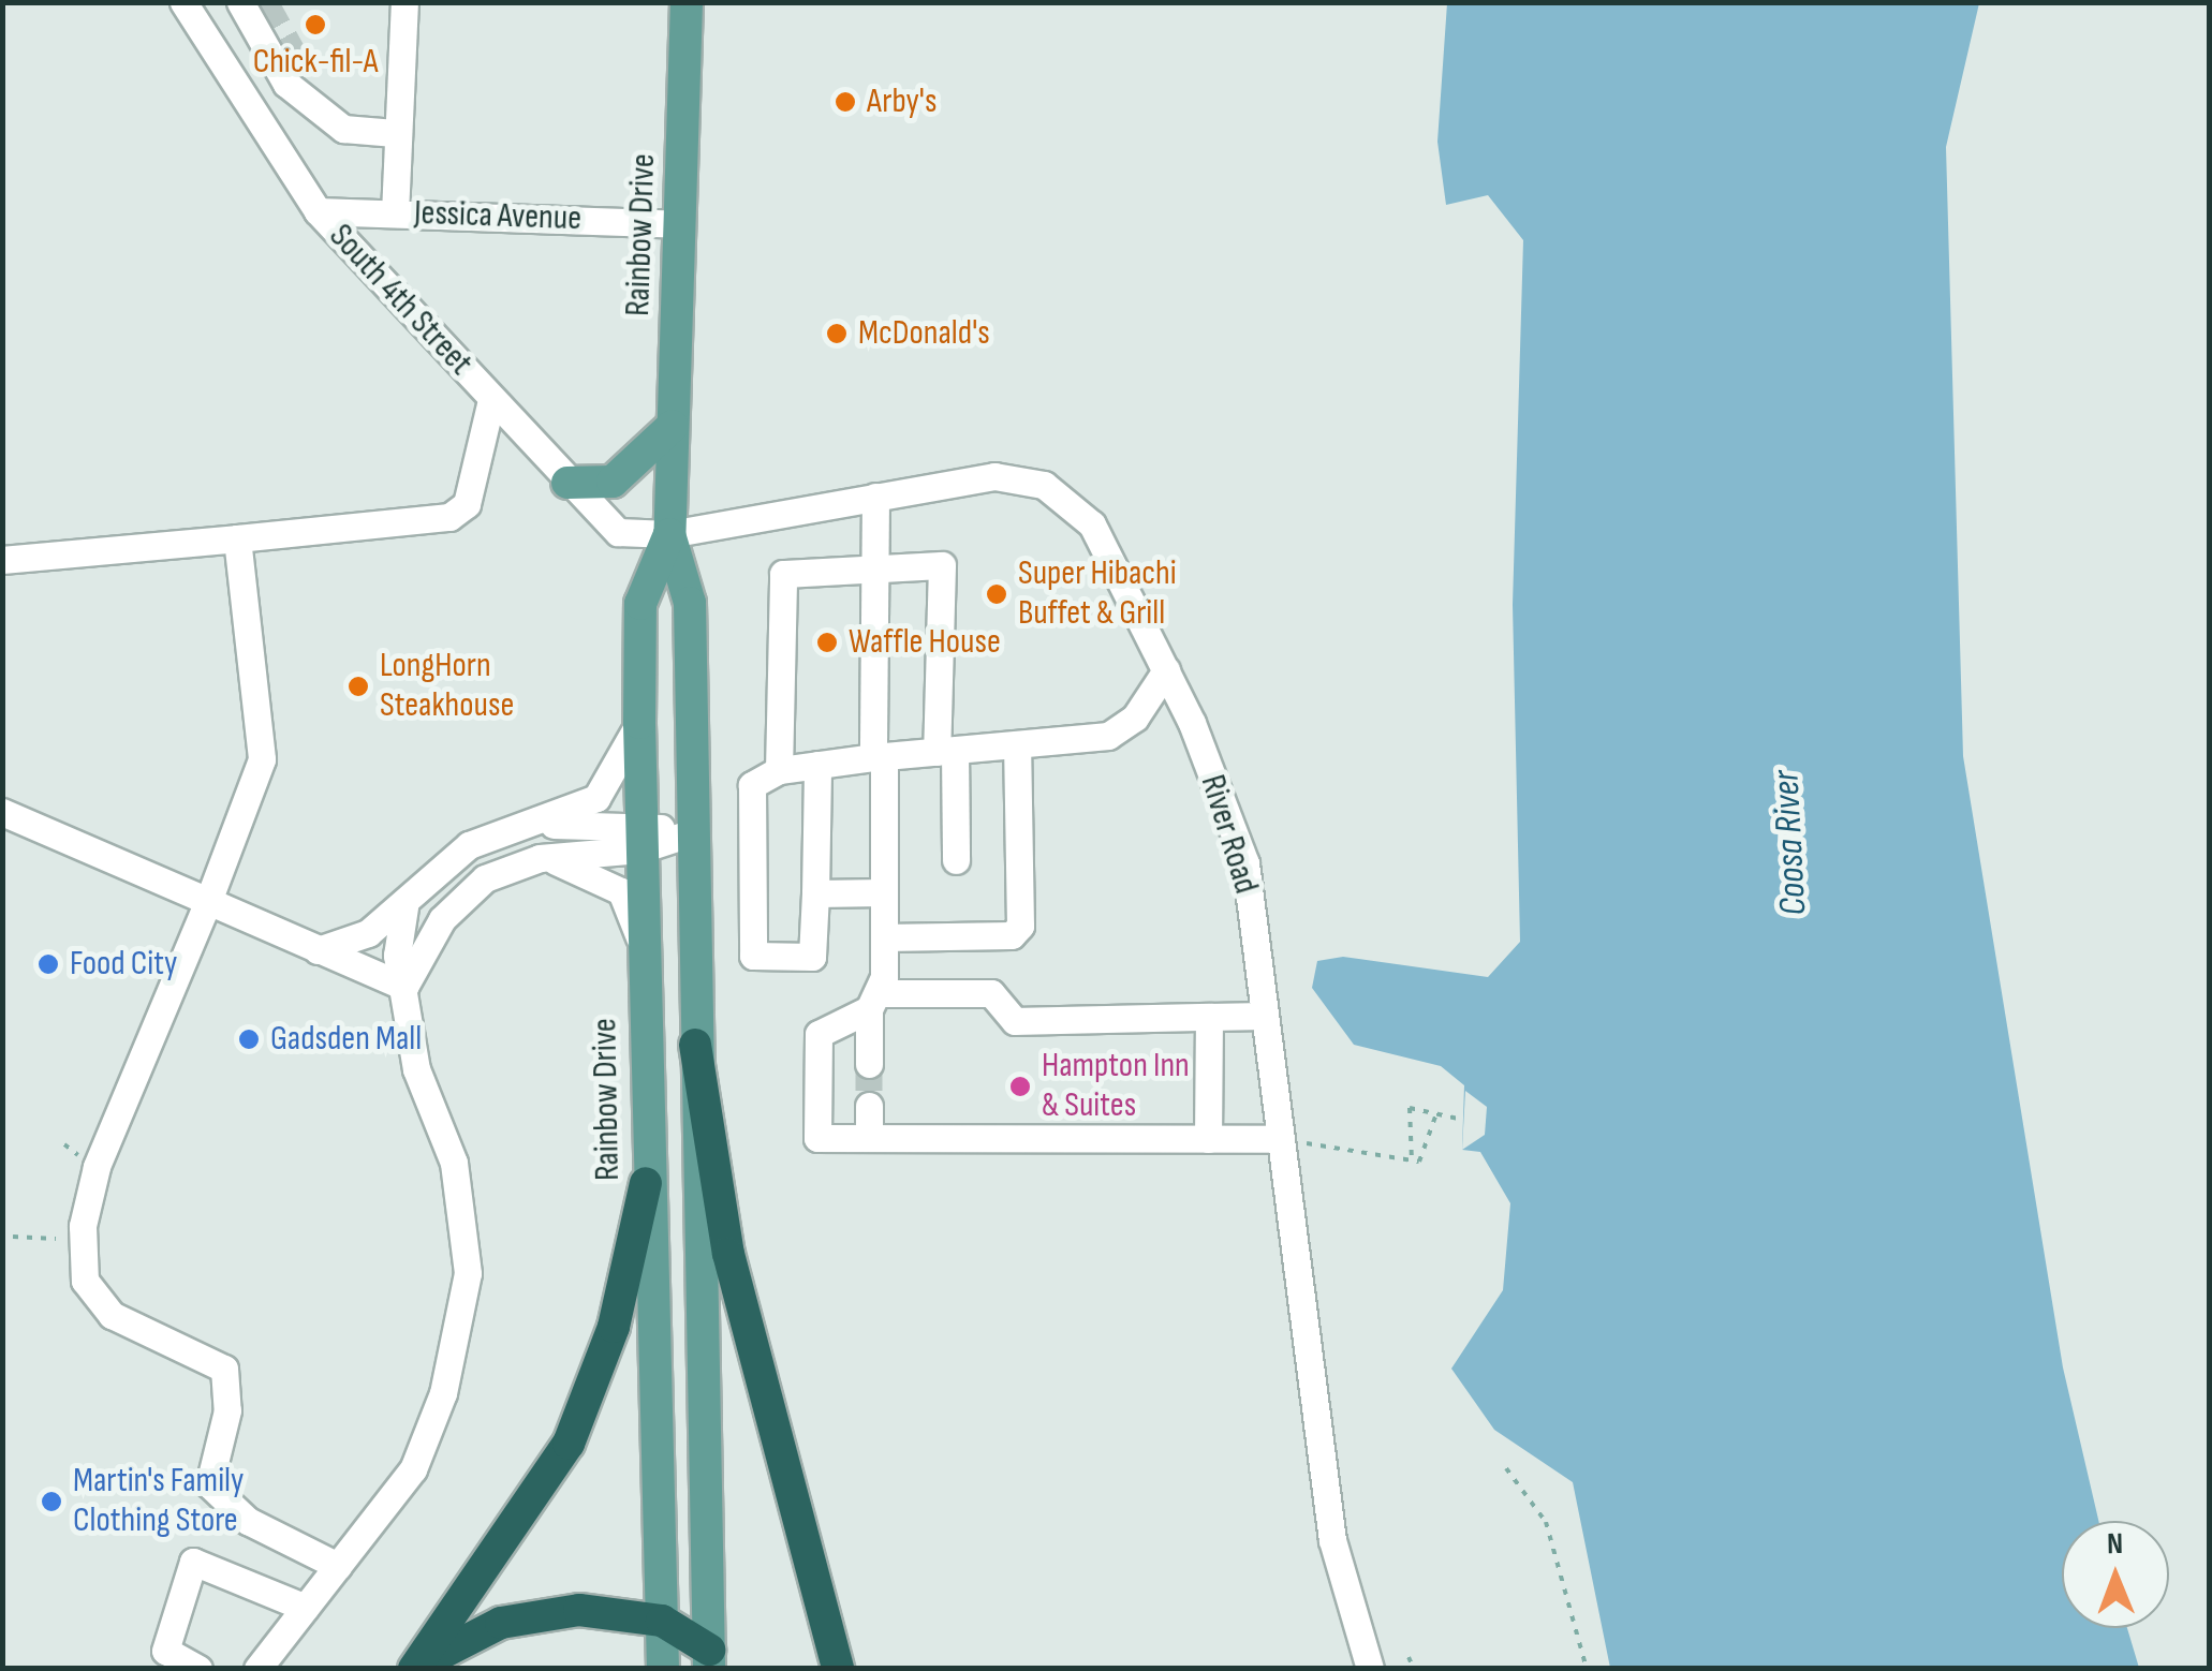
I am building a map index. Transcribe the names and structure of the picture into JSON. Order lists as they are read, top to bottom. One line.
{"streets":{"main road":["Rainbow Drive"],"street":["Jessica Avenue","South 4th Street","River Road"]},"crossings":[["Jessica Avenue","Rainbow Drive"],["Jessica Avenue","South 4th Street"],["Rainbow Drive","South 4th Street"],["Rainbow Drive","River Road"],["South 4th Street","River Road"]],"water":["Coosa River"],"places":["Chick-fil-A","Arby's","McDonald's","Super Hibachi Buffet & Grill","Waffle House","LongHorn Steakhouse","Food City","Gadsden Mall","Hampton Inn & Suites","Martin's Family Clothing Store"],"north":"top"}
